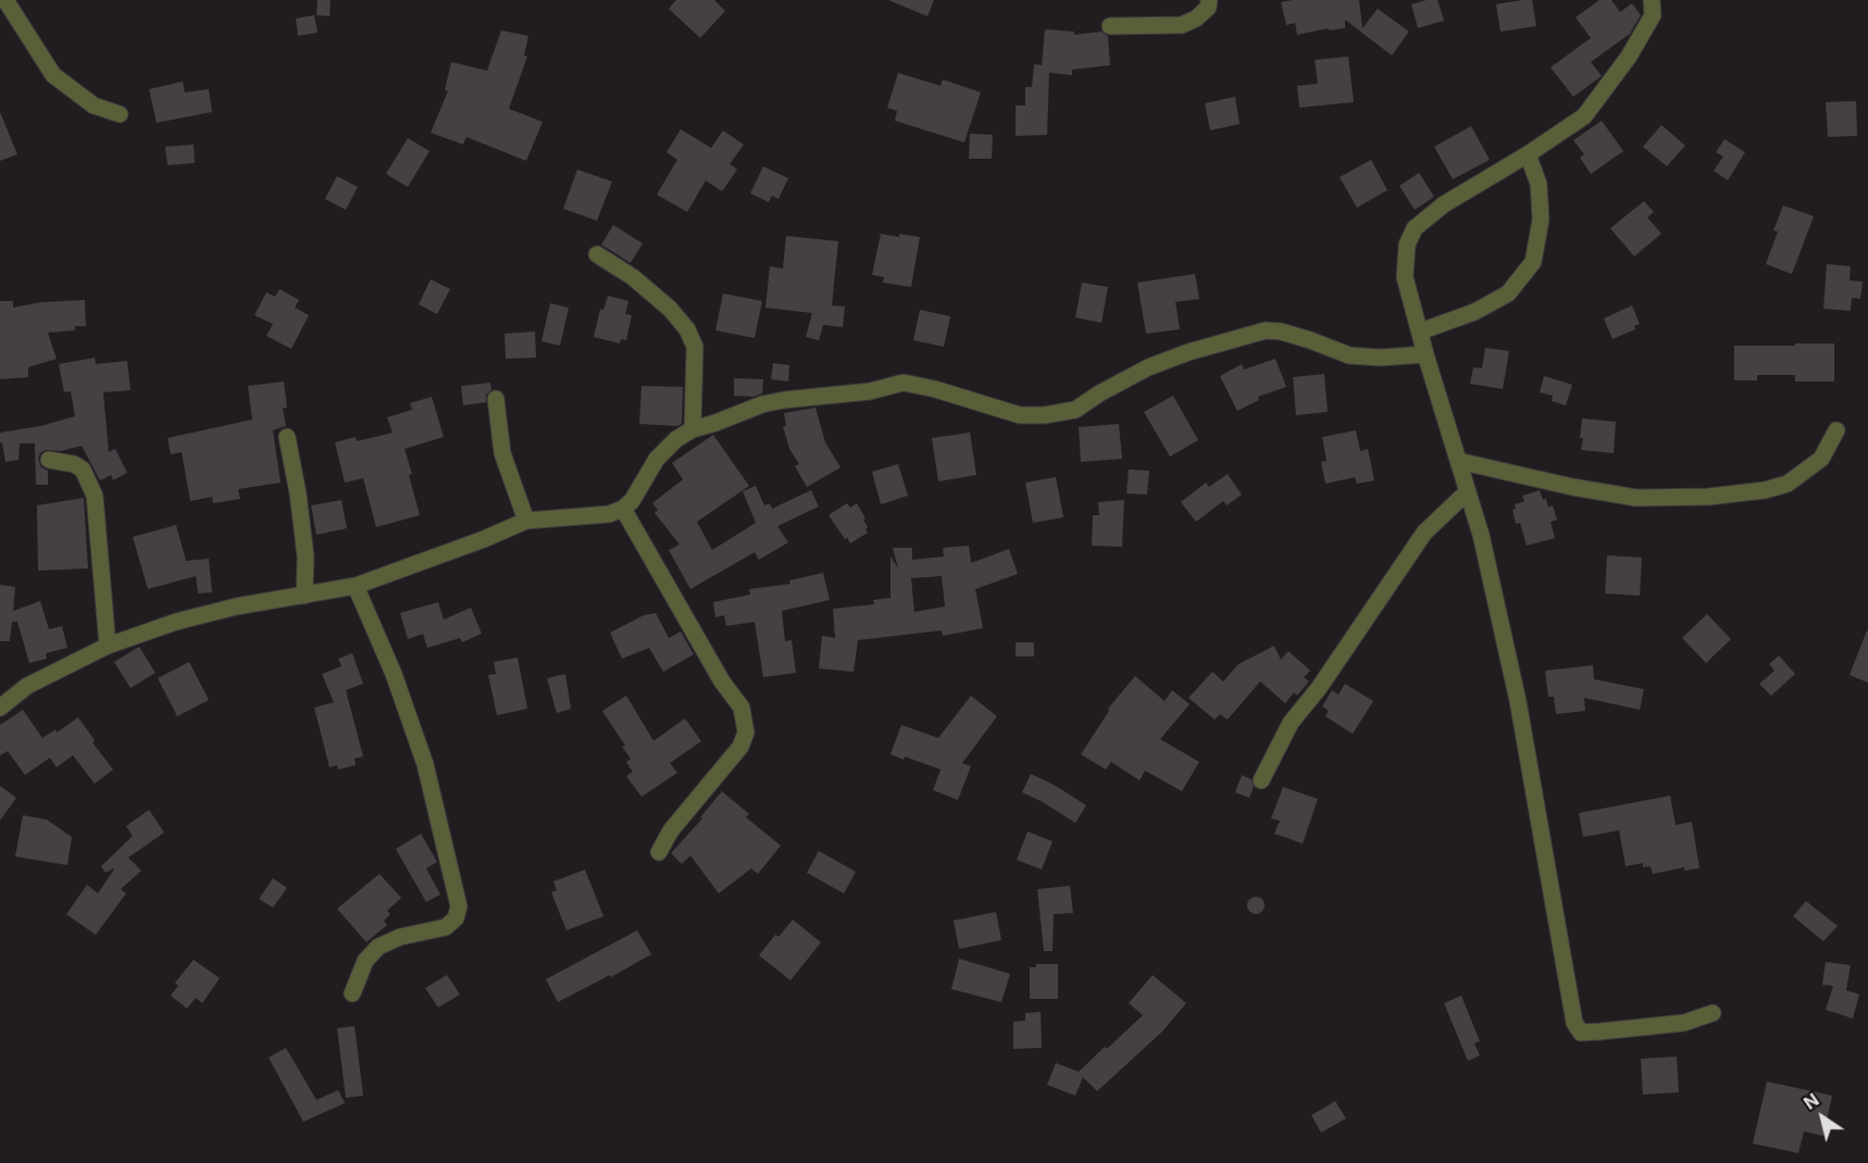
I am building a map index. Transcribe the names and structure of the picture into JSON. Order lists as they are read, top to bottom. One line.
{"north":"top left"}
